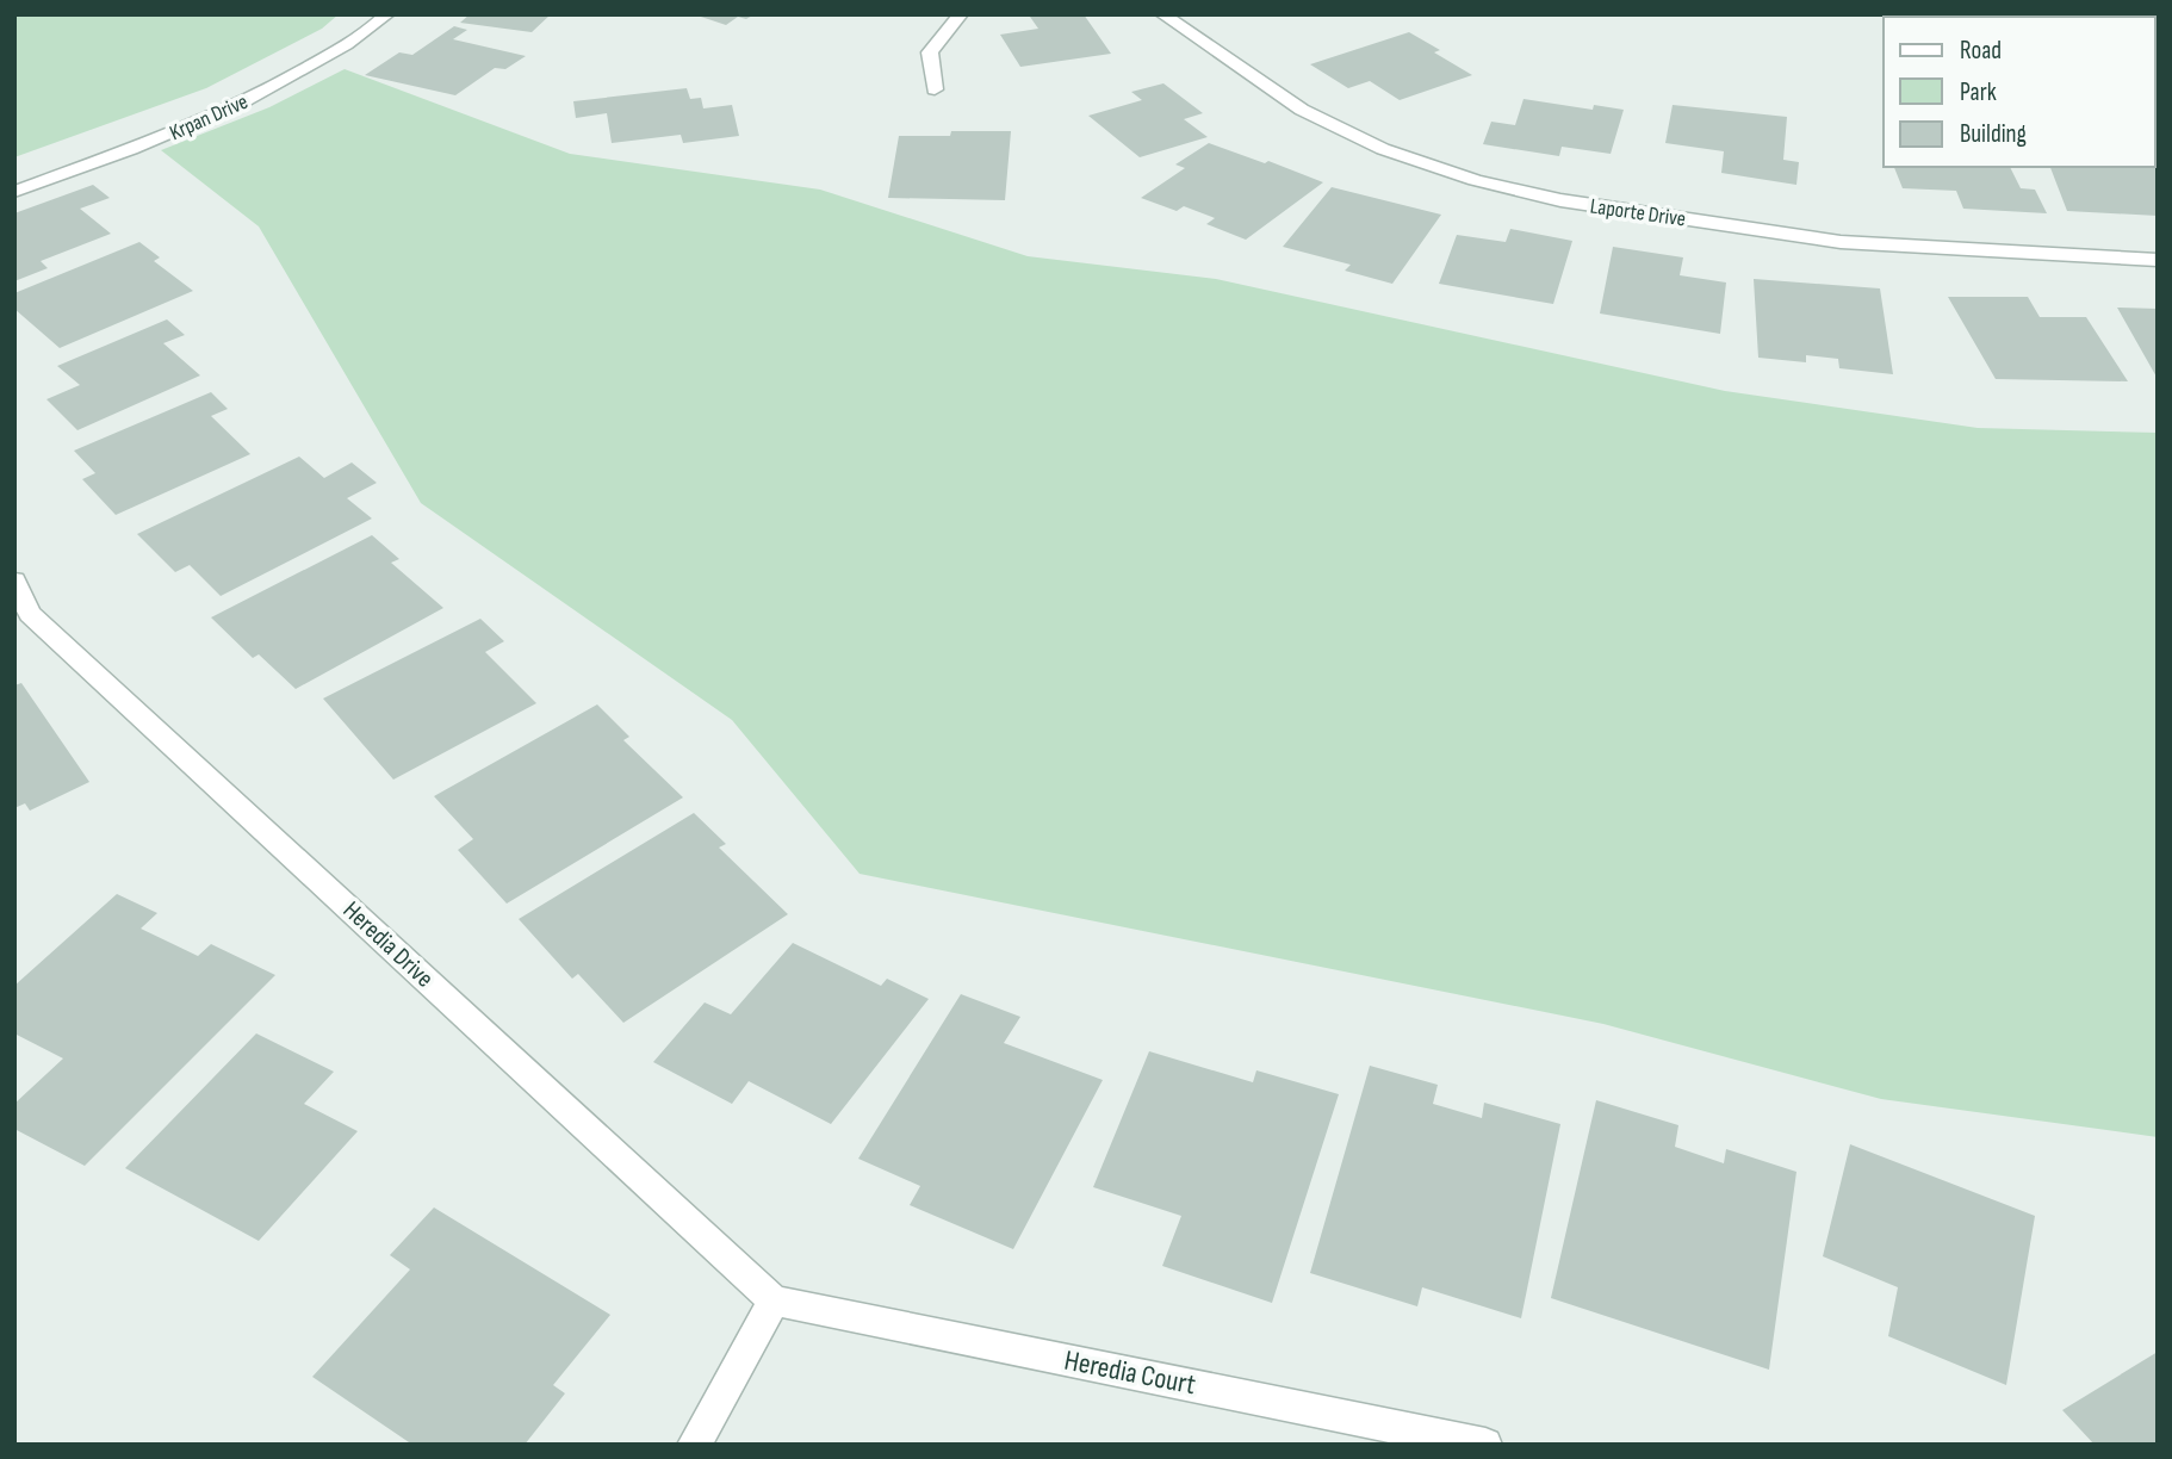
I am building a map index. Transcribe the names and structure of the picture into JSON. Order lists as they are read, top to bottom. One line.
{"streets":{"street":["Krpan Drive","Laporte Drive","Heredia Drive","Heredia Court"]},"crossings":[["Heredia Drive","Heredia Court"]],"legend":["Road","Park","Building"]}
